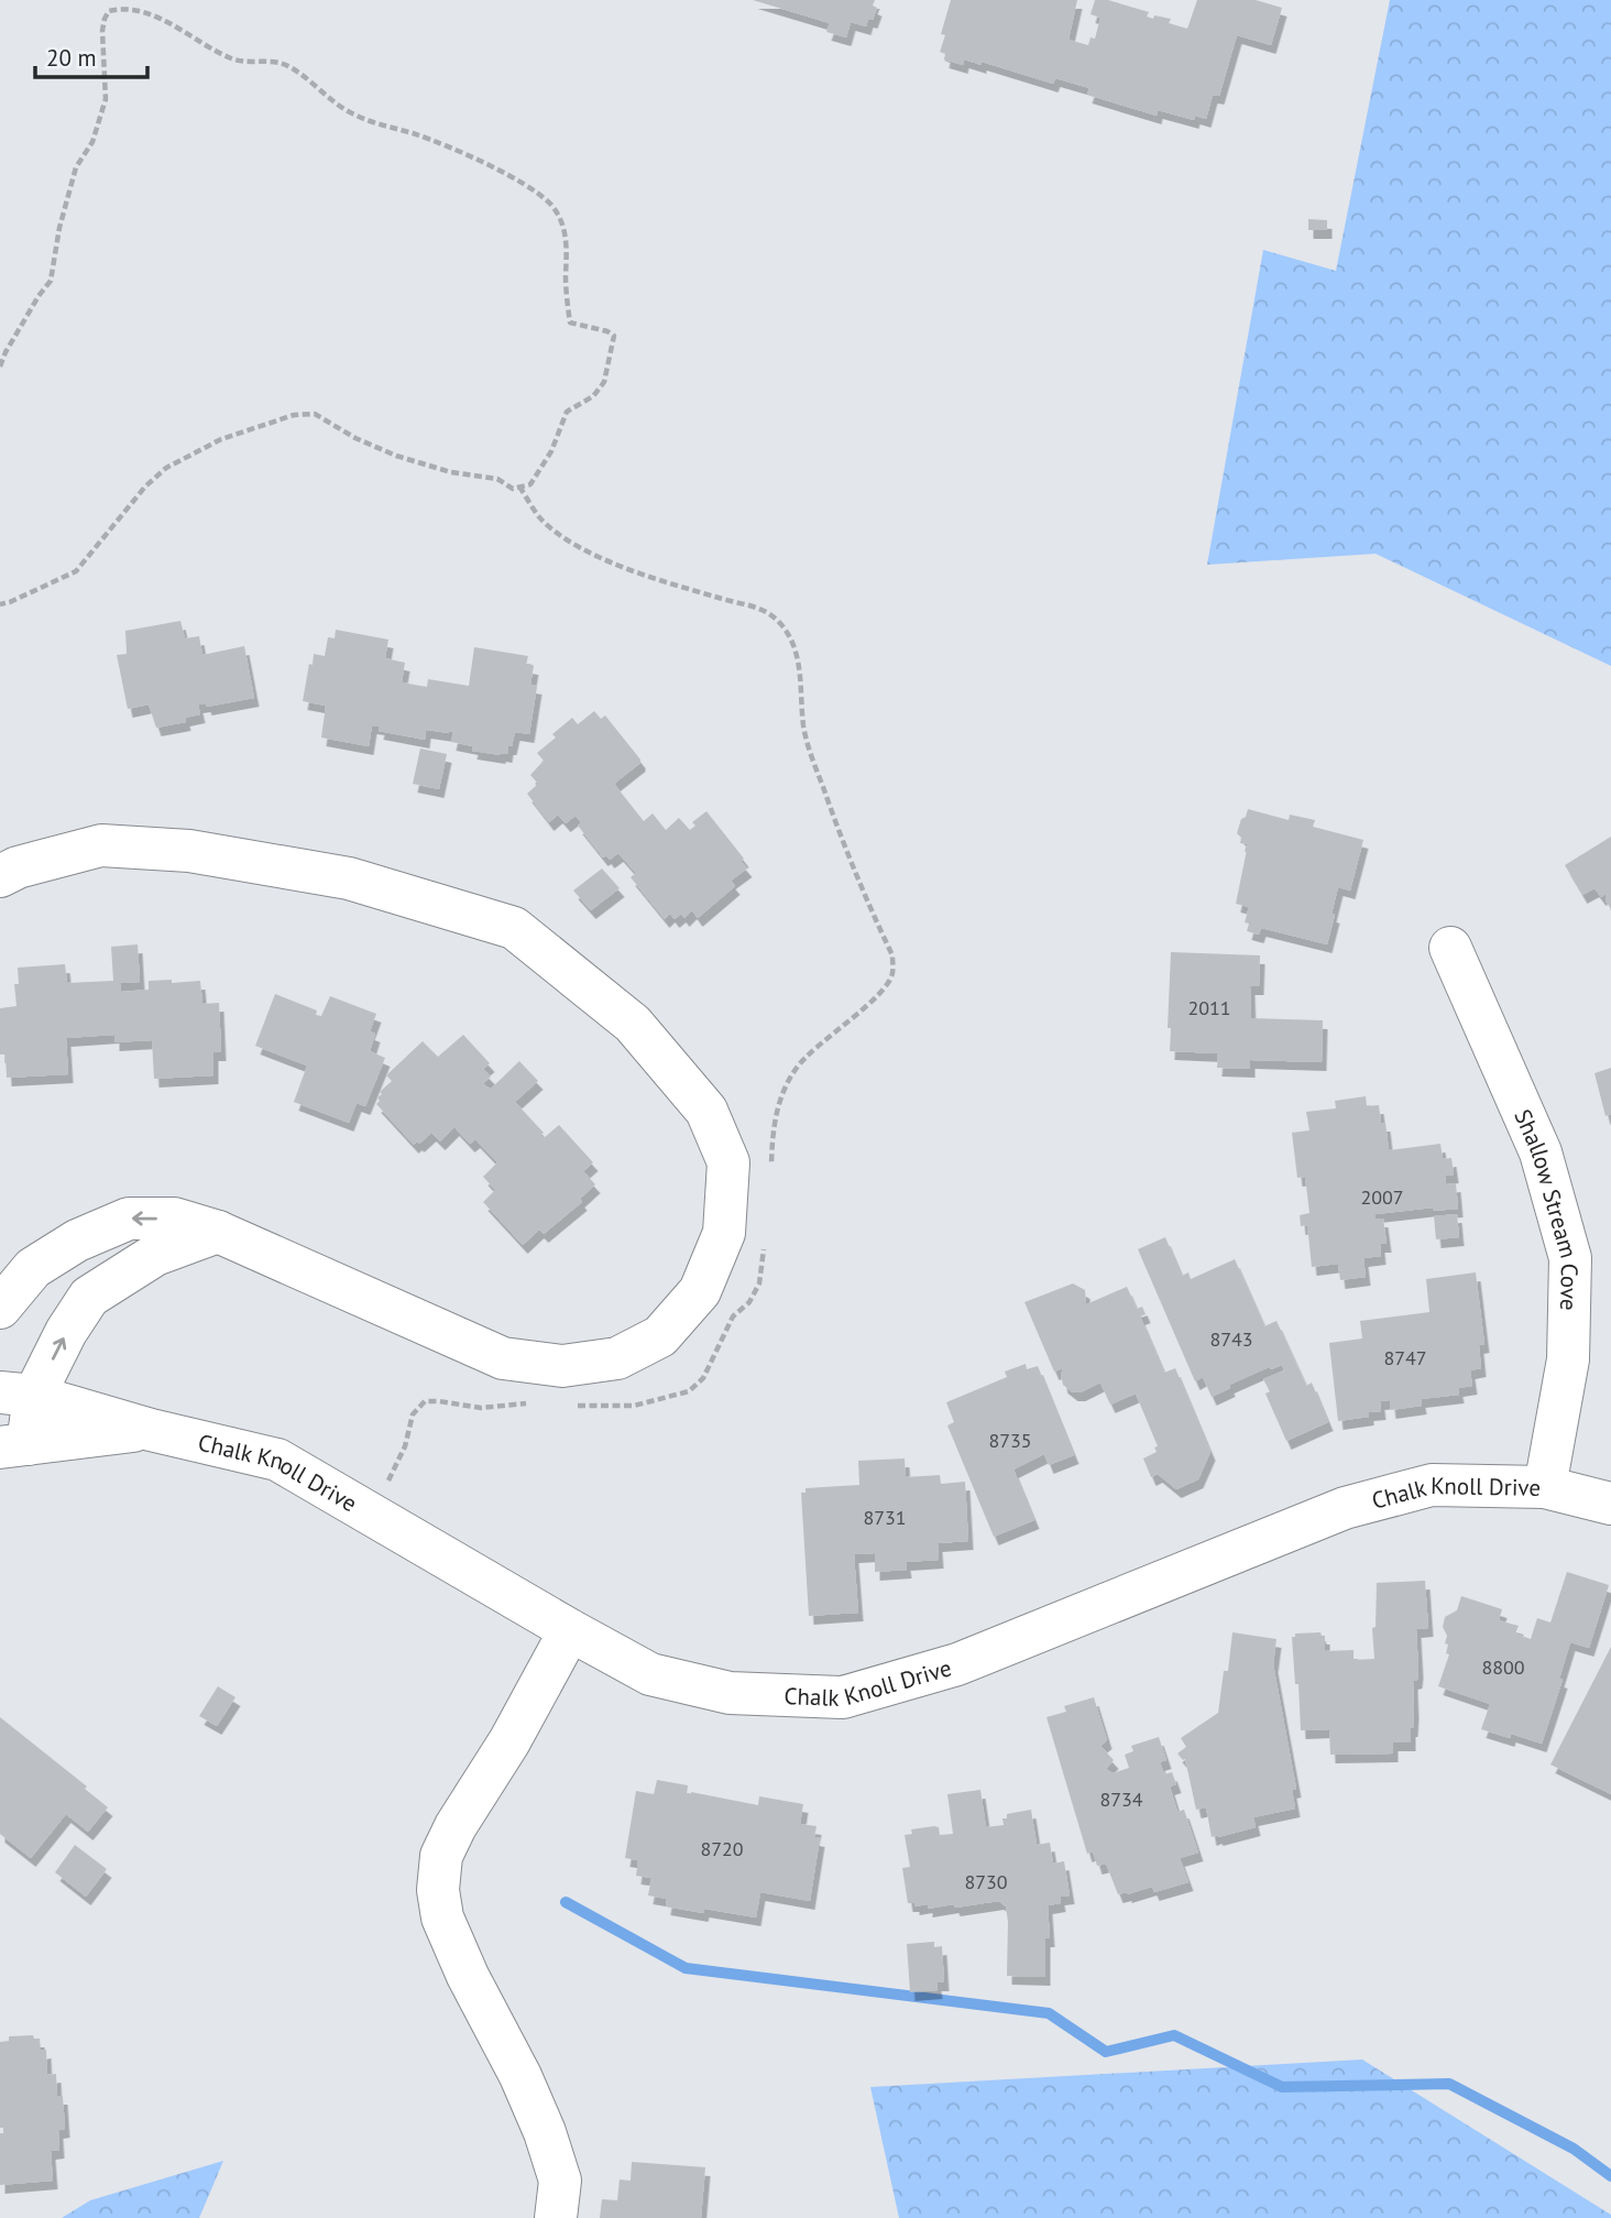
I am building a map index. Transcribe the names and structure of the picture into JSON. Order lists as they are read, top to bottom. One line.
{"streets":{"street":["Shallow Stream Cove","Chalk Knoll Drive"]},"crossings":[["Shallow Stream Cove","Chalk Knoll Drive"]],"house_numbers":["2011","2007","8743","8747","8735","8731","8800","8734","8720","8730"],"scale_bar":"20 m"}
